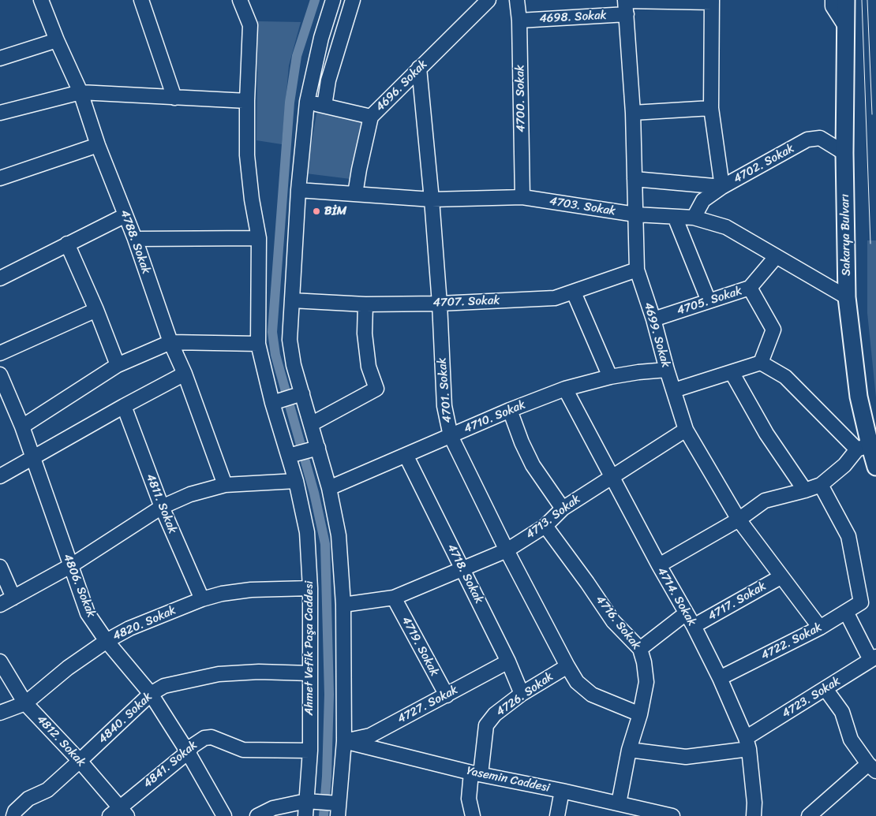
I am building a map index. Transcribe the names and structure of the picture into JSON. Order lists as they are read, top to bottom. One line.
{"streets":{"main road":["Sakarya Bulvarı"],"street":["4698. Sokak","4696. Sokak","4700. Sokak","4702. Sokak","4703. Sokak","4788. Sokak","4705. Sokak","4707. Sokak","4699. Sokak","4701. Sokak","4710. Sokak","4811. Sokak","4713. Sokak","4718. Sokak","4806. Sokak","4714. Sokak","4717. Sokak","4716. Sokak","4820. Sokak","4722. Sokak","4719. Sokak","Ahmet Vefik Paşa Caddesi","4726. Sokak","4723. Sokak","4727. Sokak","4840. Sokak","4812. Sokak","4841. Sokak","Yasemin Caddesi"]},"crossings":[["4698. Sokak","4700. Sokak"],["4698. Sokak","4699. Sokak"],["4696. Sokak","4703. Sokak"],["4696. Sokak","4701. Sokak"],["4700. Sokak","4703. Sokak"],["4702. Sokak","4703. Sokak"],["4702. Sokak","Sakarya Bulvarı"],["4703. Sokak","Sakarya Bulvarı"],["4703. Sokak","4705. Sokak"],["4703. Sokak","4699. Sokak"],["4703. Sokak","4701. Sokak"],["4705. Sokak","4699. Sokak"],["4707. Sokak","4699. Sokak"],["4707. Sokak","4701. Sokak"],["4699. Sokak","4710. Sokak"],["4699. Sokak","4713. Sokak"],["4699. Sokak","4717. Sokak"],["4699. Sokak","4722. Sokak"],["4701. Sokak","4710. Sokak"],["4701. Sokak","4713. Sokak"],["4701. Sokak","4716. Sokak"],["4701. Sokak","4726. Sokak"],["4710. Sokak","4718. Sokak"],["4710. Sokak","4714. Sokak"],["4811. Sokak","4820. Sokak"],["4713. Sokak","4718. Sokak"],["4713. Sokak","4714. Sokak"],["4713. Sokak","4716. Sokak"],["4713. Sokak","4719. Sokak"],["4718. Sokak","4726. Sokak"],["4718. Sokak","4727. Sokak"],["4806. Sokak","4820. Sokak"],["4806. Sokak","4840. Sokak"],["4806. Sokak","4841. Sokak"],["4714. Sokak","4717. Sokak"],["4714. Sokak","4722. Sokak"],["4714. Sokak","4723. Sokak"],["4716. Sokak","4723. Sokak"],["4716. Sokak","Yasemin Caddesi"],["4820. Sokak","Ahmet Vefik Paşa Caddesi"],["4820. Sokak","4812. Sokak"],["4719. Sokak","4727. Sokak"],["Ahmet Vefik Paşa Caddesi","4840. Sokak"],["Ahmet Vefik Paşa Caddesi","4841. Sokak"],["4726. Sokak","Yasemin Caddesi"],["4727. Sokak","Yasemin Caddesi"],["4840. Sokak","4812. Sokak"],["4812. Sokak","4841. Sokak"]],"places":["BİM"]}
